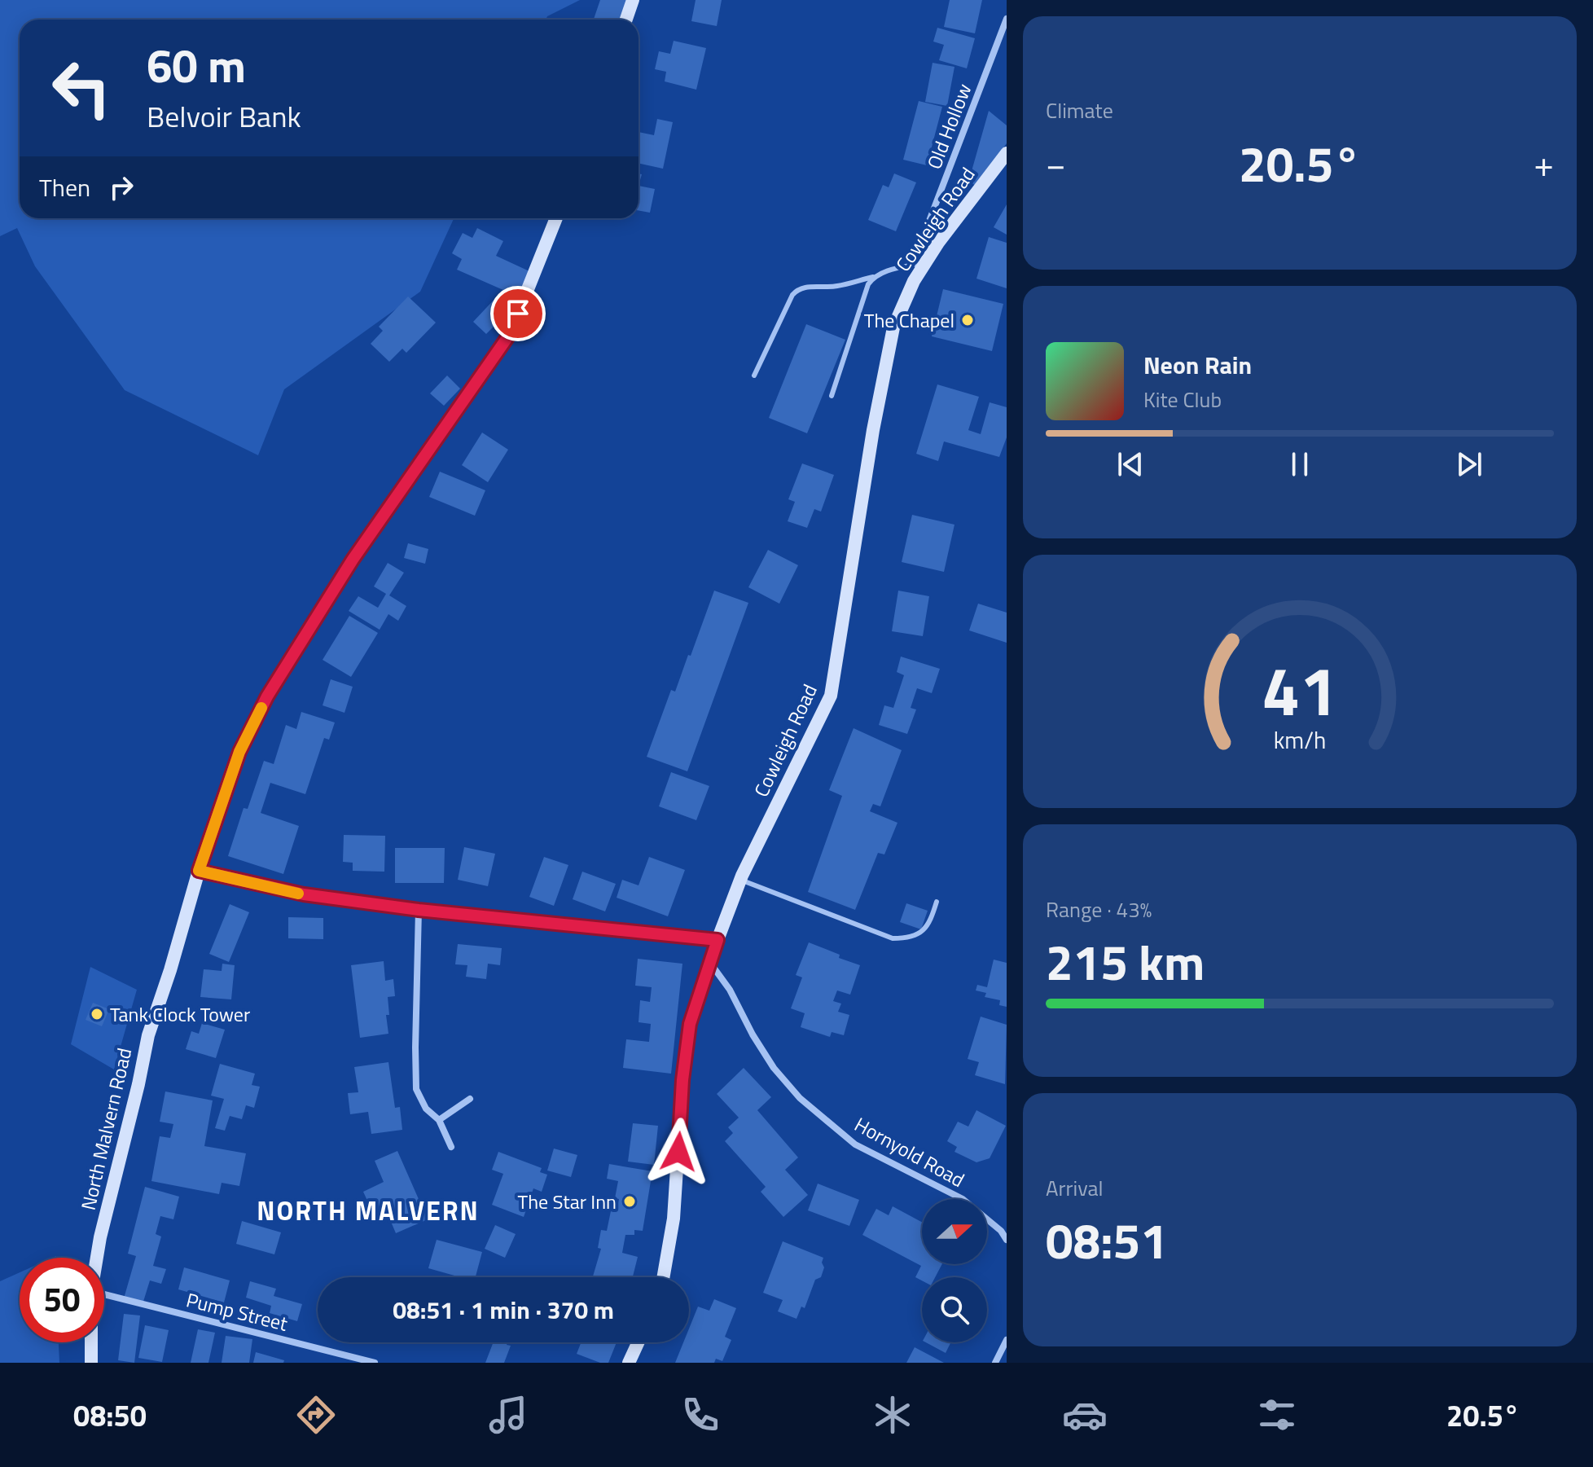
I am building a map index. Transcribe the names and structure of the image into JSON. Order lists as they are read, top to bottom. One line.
{"streets":{"main road":["Cowleigh Road","North Malvern Road"],"street":["Old Hollow","Hornyold Road","Pump Street"]},"crossings":[["Old Hollow","Cowleigh Road"],["Cowleigh Road","Hornyold Road"]],"districts":["NORTH MALVERN"],"places":["The Chapel","Tank Clock Tower","The Star Inn"],"north":"right","page":{"tile":["Climate",["Range · 43%","215 km"],["Arrival","08:51"]],"turn":["60 m","Belvoir Bank"],"heat":["−","20.5°","+"],"then":"Then","song":["Neon Rain","Kite Club"],"limit":"50","trip":"08:51 · 1 min · 370 m","tabs":["08:50","20.5°"],"gauge":["41","km/h"]}}
